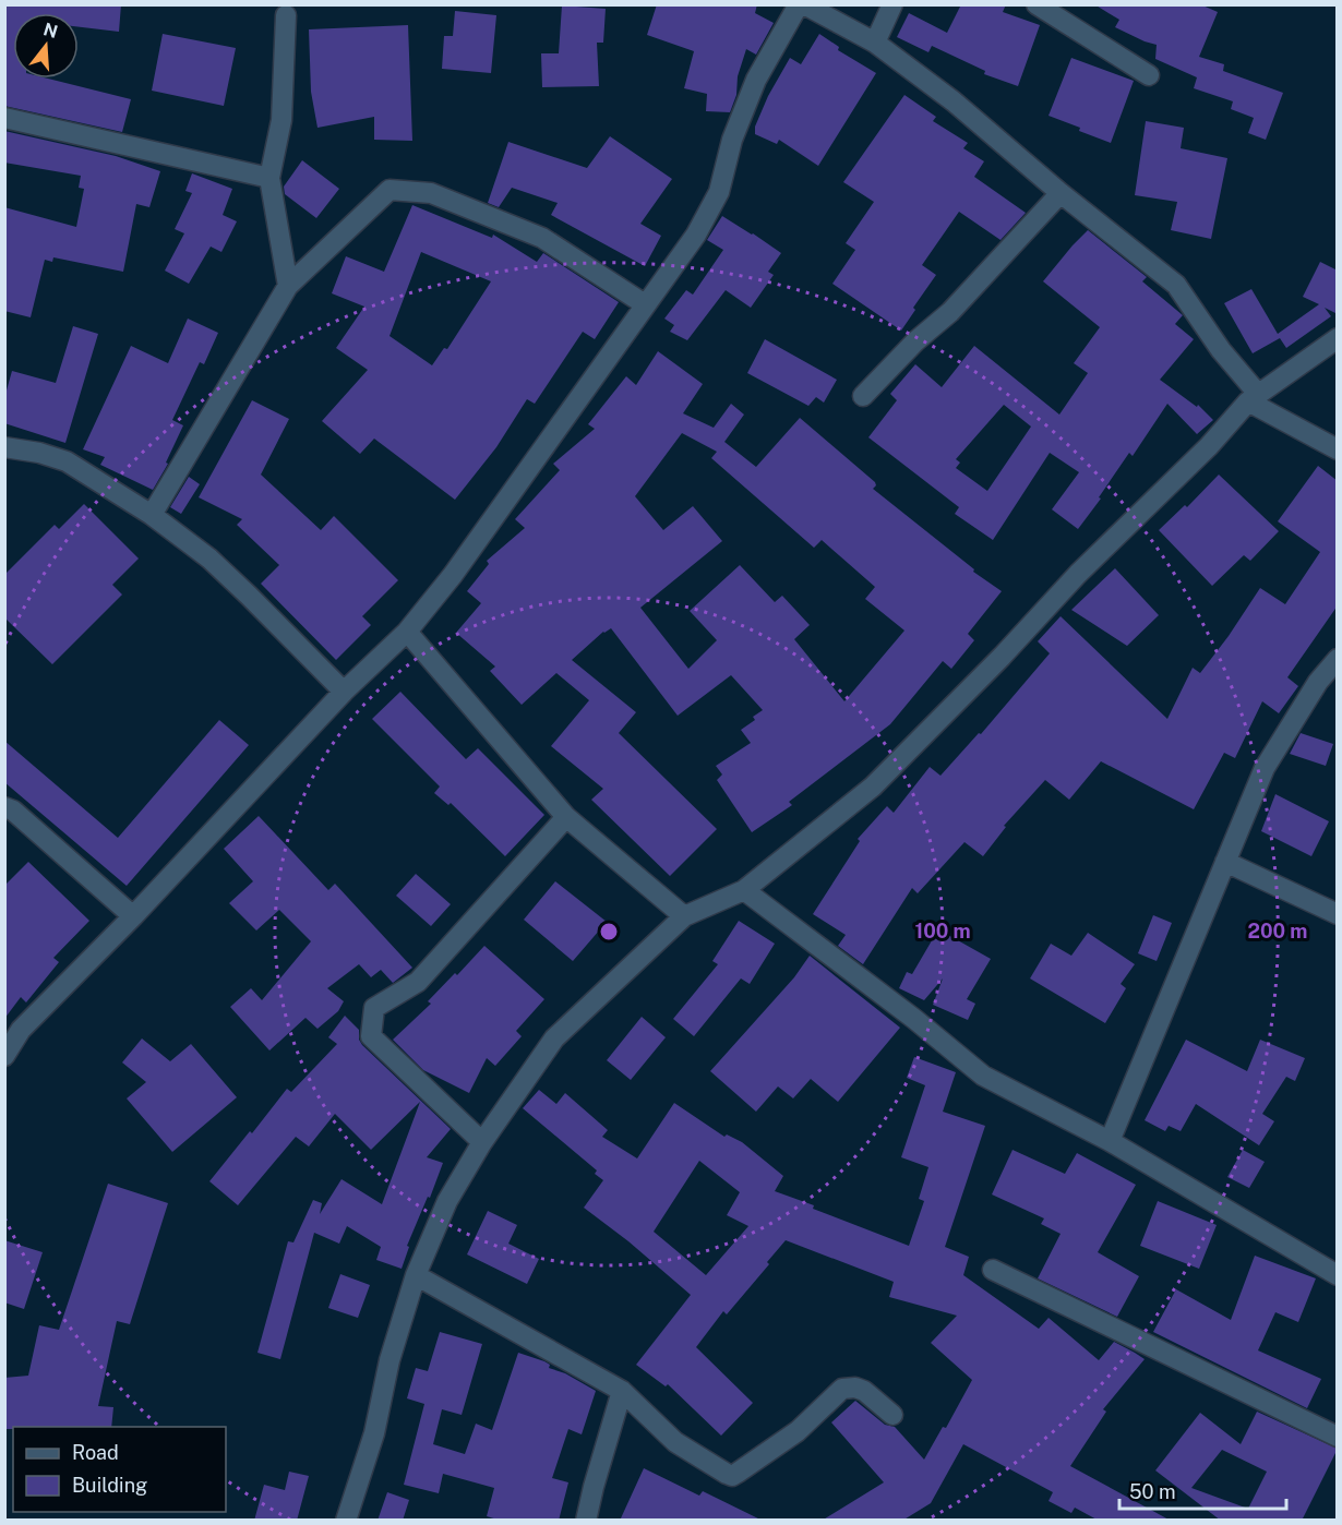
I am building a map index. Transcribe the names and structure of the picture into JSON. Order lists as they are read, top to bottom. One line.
{"legend":["Road","Building"],"scale_bar":"50 m","north":"top","rings":["100 m","200 m"]}
